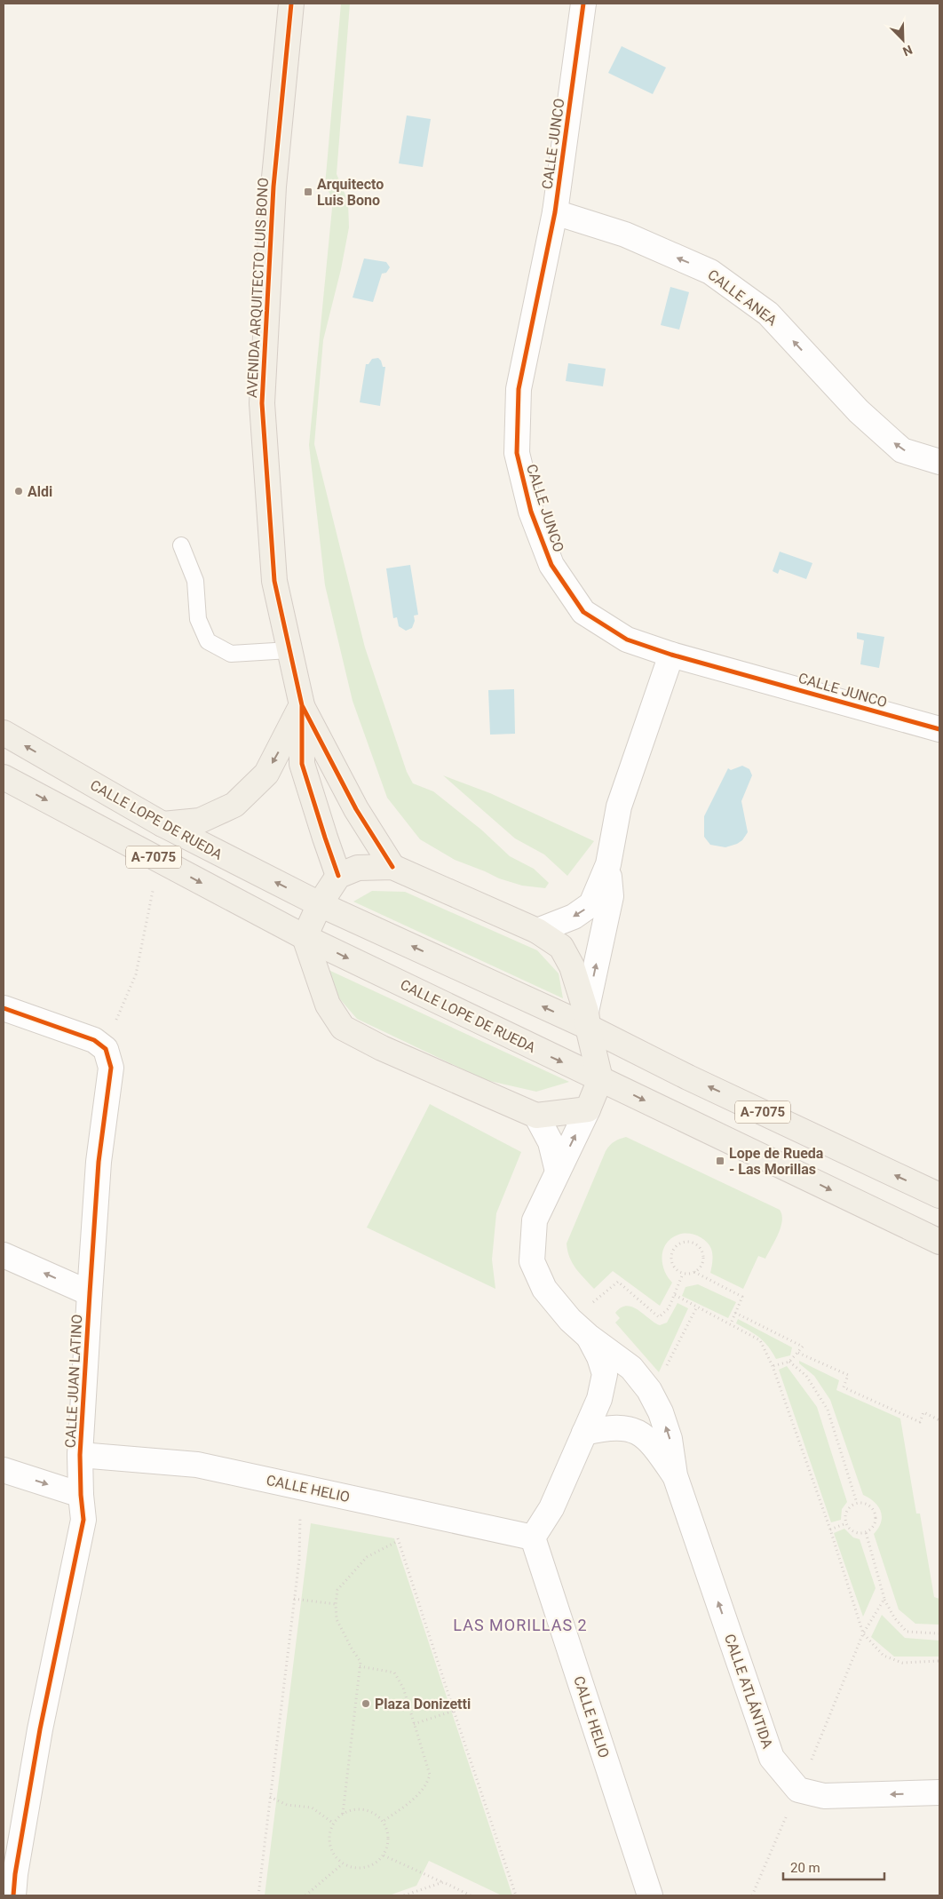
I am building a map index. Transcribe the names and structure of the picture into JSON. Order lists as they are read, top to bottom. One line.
{"streets":{"main road":["AVENIDA ARQUITECTO LUIS BONO","CALLE LOPE DE RUEDA","A-7075"],"street":["CALLE JUNCO","CALLE ANEA","CALLE JUAN LATINO","CALLE HELIO","CALLE ATLÁNTIDA"]},"crossings":[["CALLE JUNCO","CALLE ANEA"],["CALLE JUAN LATINO","CALLE HELIO"]],"one_way":["CALLE ANEA","CALLE ATLÁNTIDA"],"districts":["LAS MORILLAS 2"],"places":{"transit":["Arquitecto Luis Bono","Lope de Rueda - Las Morillas"],"other":["Aldi","Plaza Donizetti"]},"scale_bar":"20 m","north":"bottom right"}
